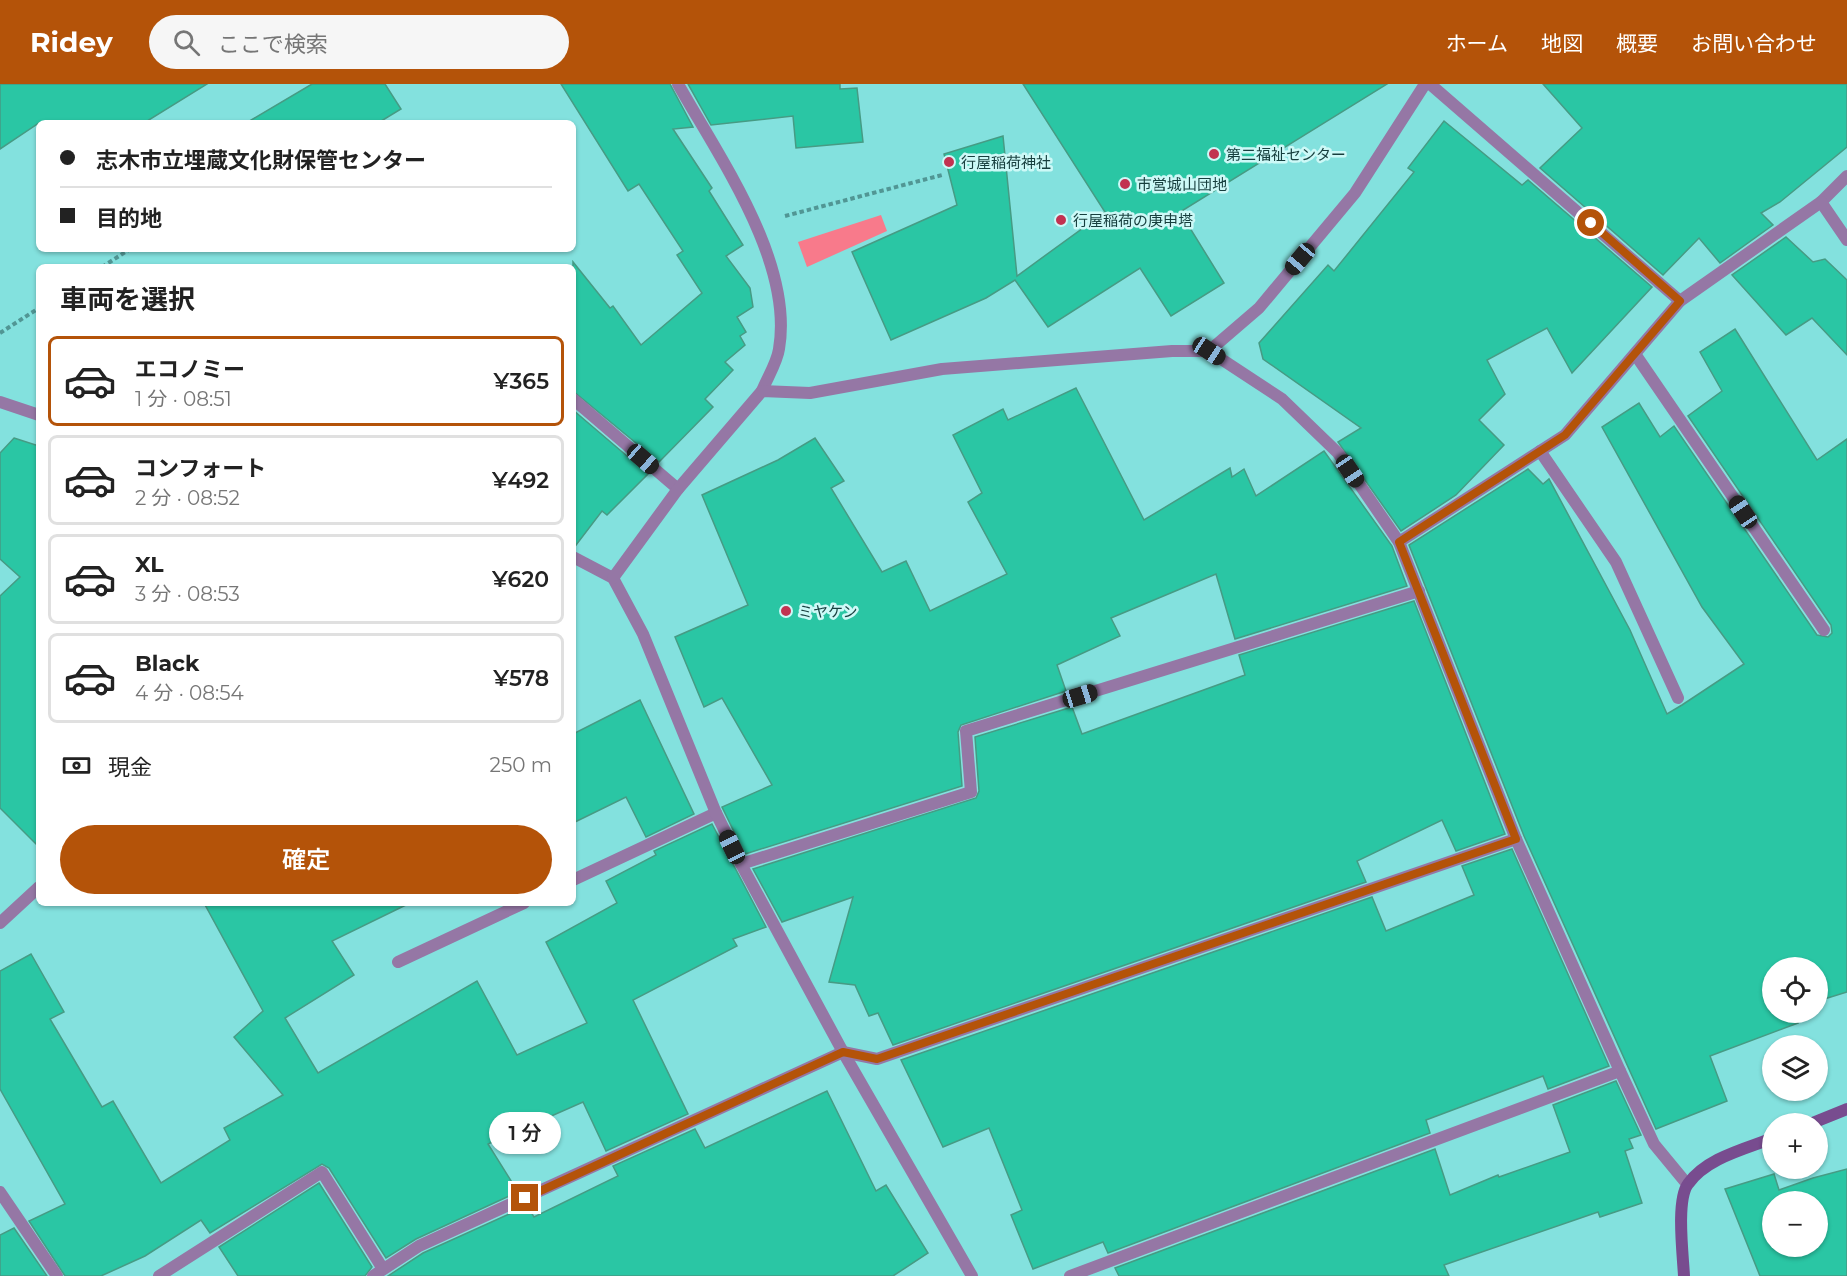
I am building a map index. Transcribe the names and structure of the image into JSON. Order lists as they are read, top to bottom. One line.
{"places":["第二福祉センター","行屋稲荷神社","市営城山団地","行屋稲荷の庚申塔","ミヤケン"],"page":{"header":"Ridey","search":"ここで検索","nav":["ホーム","地図","概要","お問い合わせ"],"banner":["志木市立埋蔵文化財保管センター","目的地"],"heading":"車両を選択","list":[{"name":"エコノミー","note":"1 分 · 08:51","value":"¥365"},{"name":"コンフォート","note":"2 分 · 08:52","value":"¥492"},{"name":"XL","note":"3 分 · 08:53","value":"¥620"},{"name":"Black","note":"4 分 · 08:54","value":"¥578"}],"pay":["現金","250 m"],"buttons":"確定","map_buttons":["+","−"],"bubble":"1 分"}}
